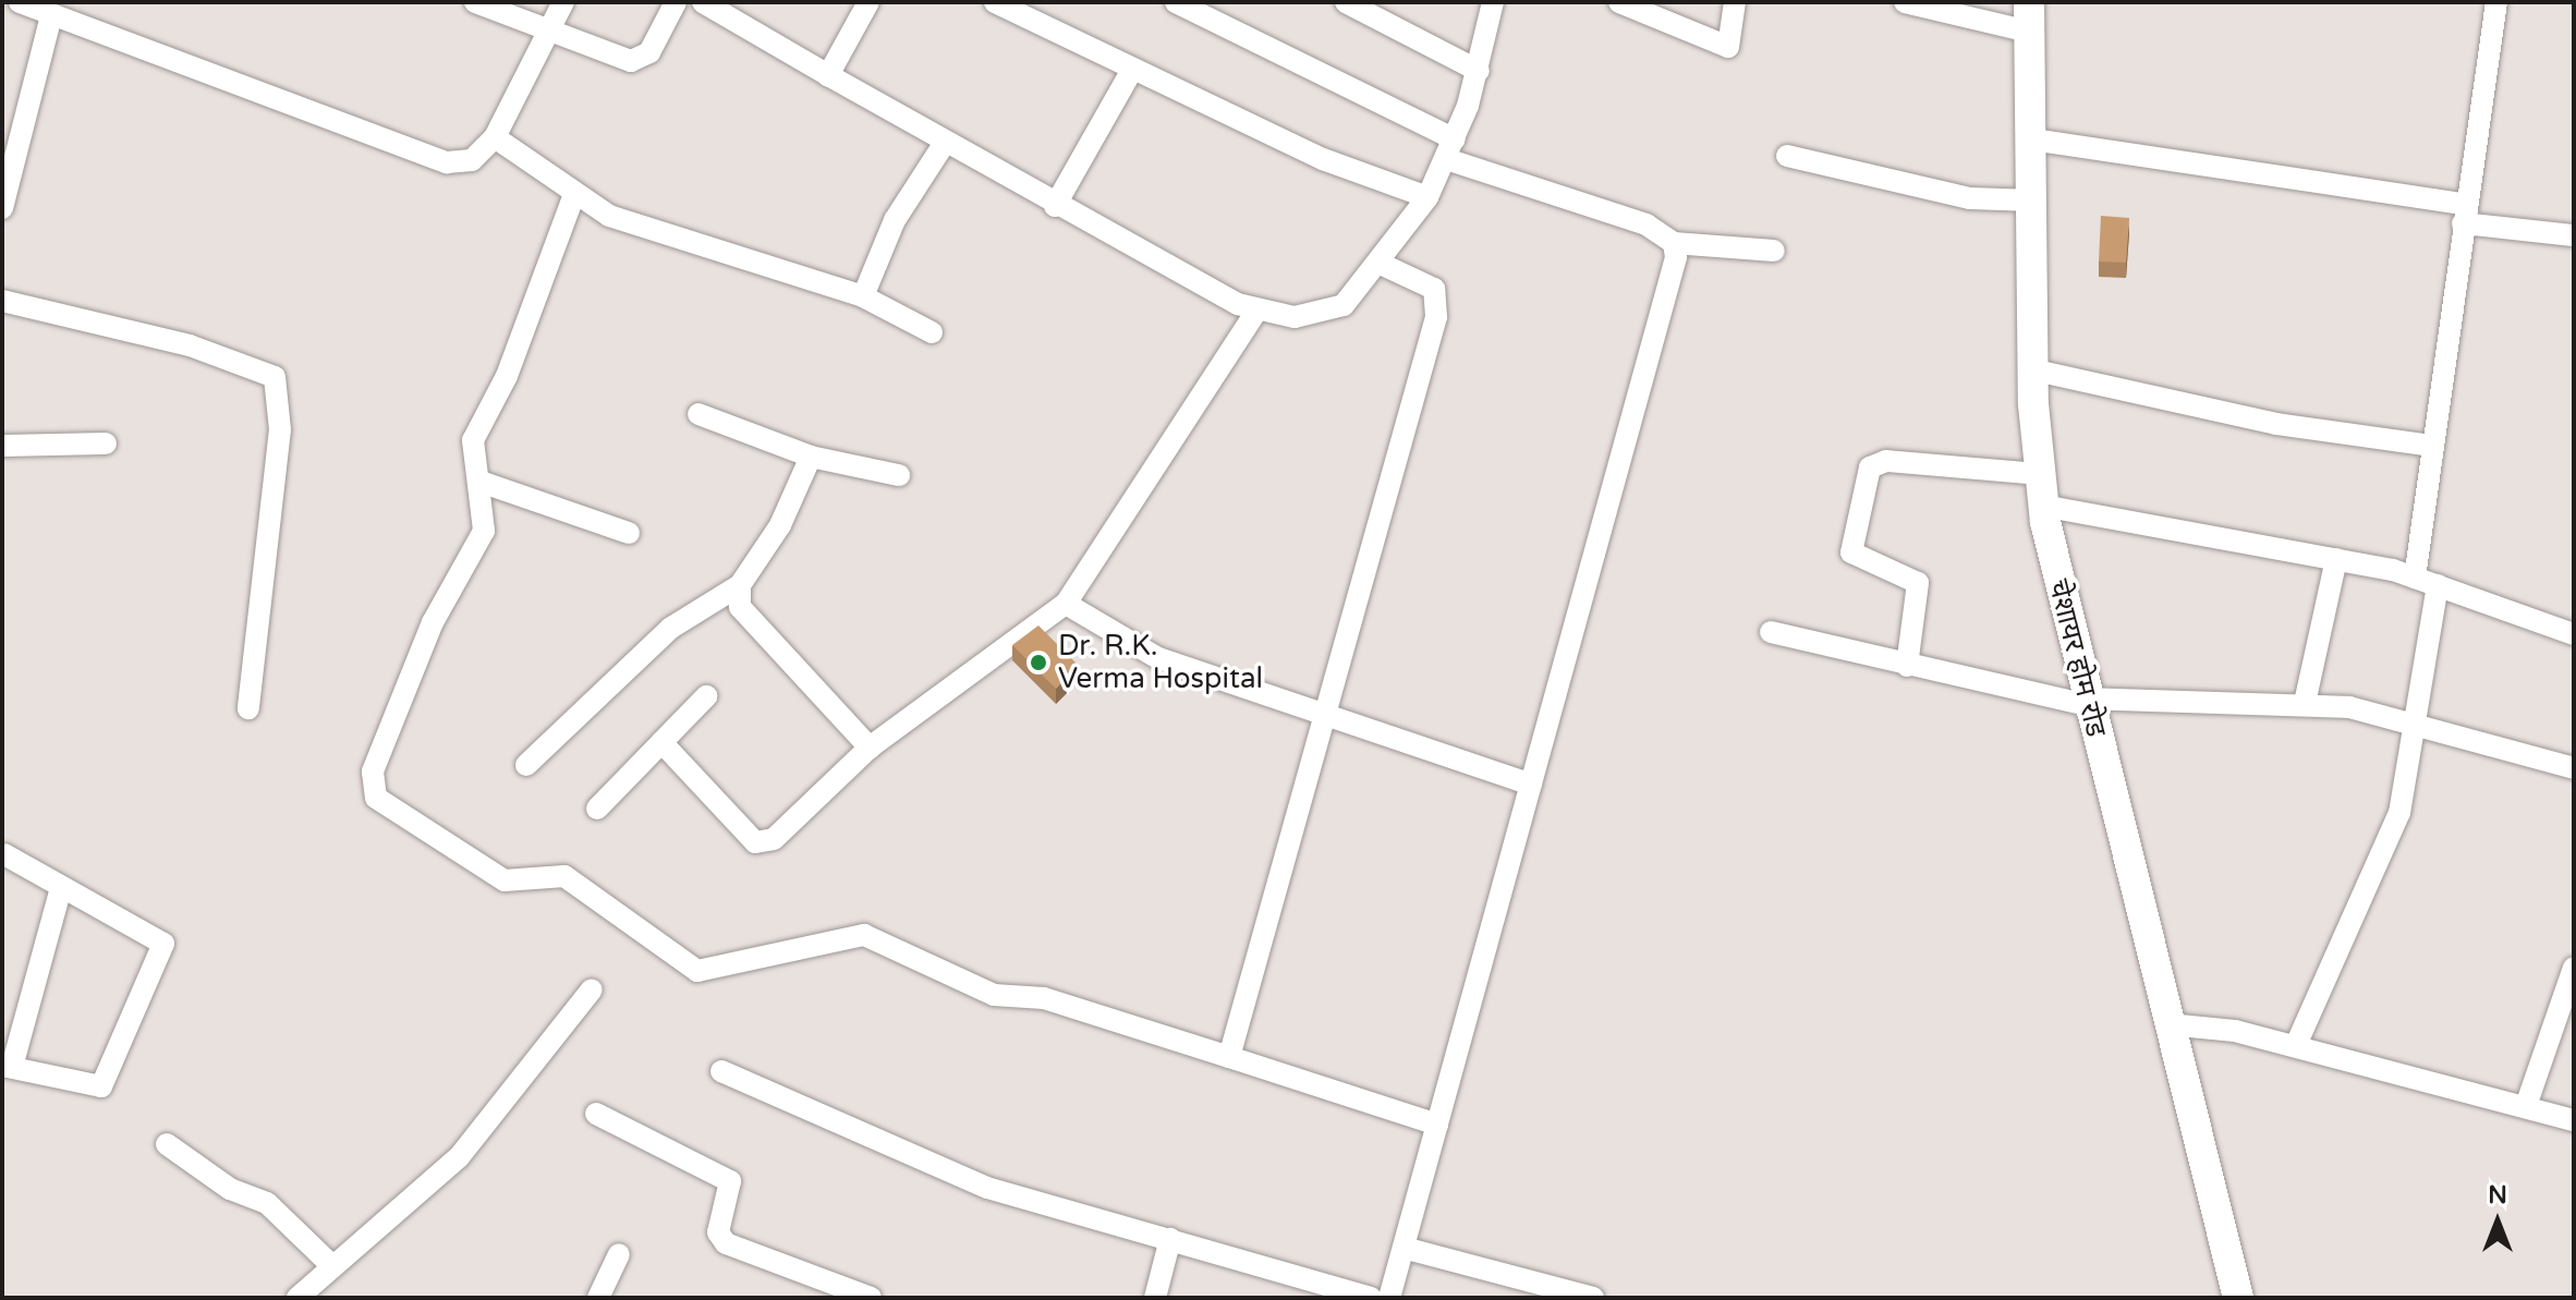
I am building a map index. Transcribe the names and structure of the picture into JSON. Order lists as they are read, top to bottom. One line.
{"streets":{"street":["चेशायर होम रोड"]},"places":["Dr. R.K. Verma Hospital"],"north":"top"}
